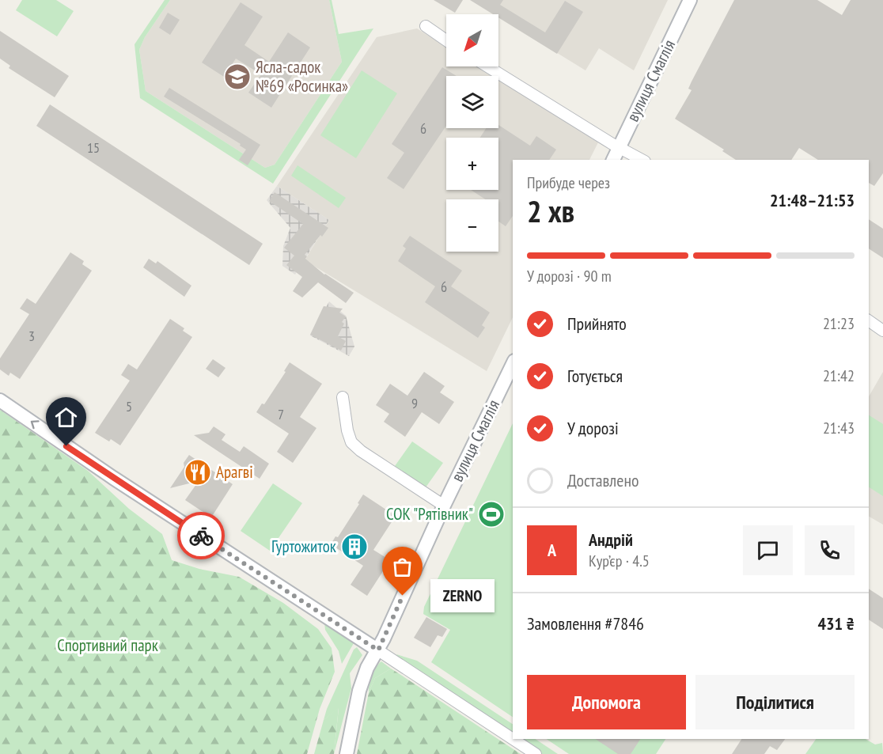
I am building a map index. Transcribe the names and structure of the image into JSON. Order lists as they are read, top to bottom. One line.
{"streets":{"street":["вулиця Смаглія"]},"parks":["Спортивний парк"],"places":{"school or university":["Ясла-садок №69 «Росинка»"],"restaurant":["Арагві"],"sports":["СОК \"Рятівник\""],"building":["Гуртожиток"],"other":["ZERNO"]},"house_numbers":["6","15","6","3","9","5","7"],"north":"bottom left","page":{"map_buttons":["+","−"],"heading":["2 хв","Прибуде через","21:48–21:53"],"panel":["Андрій","Кур’єр · 4.5","Замовлення #7846","431 ₴"],"bar":"У дорозі · 90 m","list":[["Прийнято","21:23"],["Готується","21:42"],["У дорозі","21:43"],"Доставлено"],"round":"А","bubble":"ZERNO","buttons":["Допомога","Поділитися"]}}
